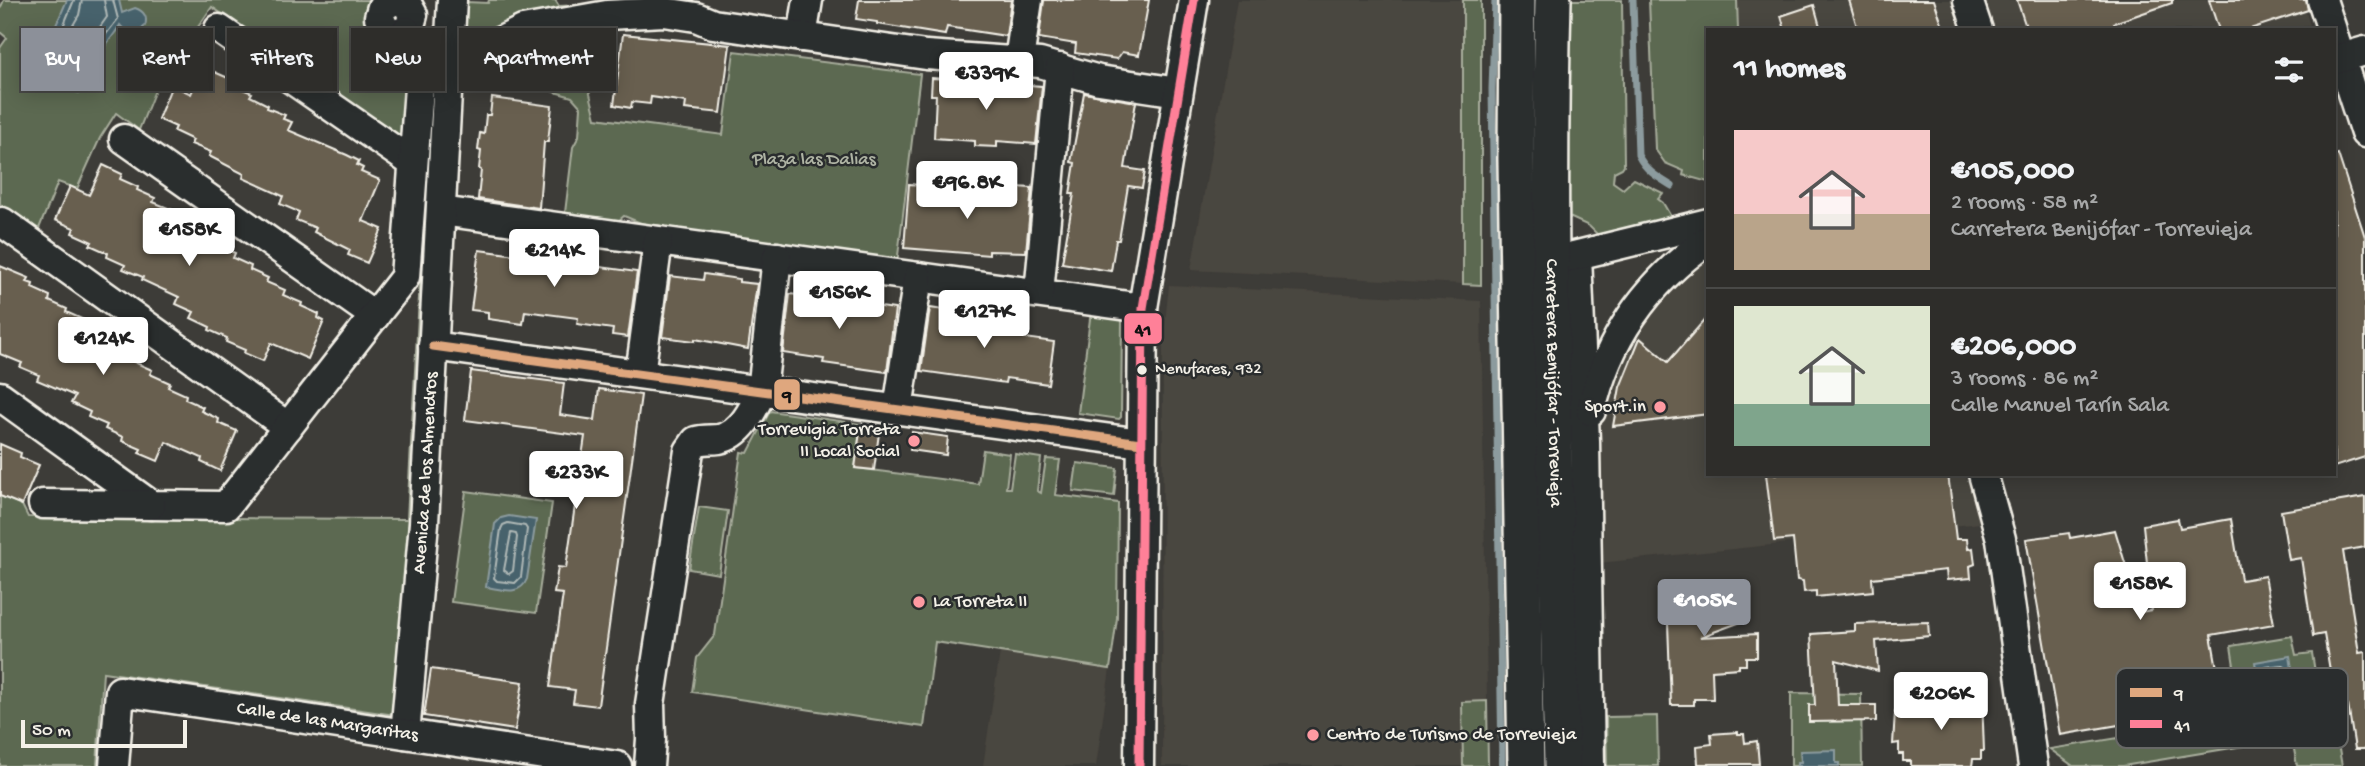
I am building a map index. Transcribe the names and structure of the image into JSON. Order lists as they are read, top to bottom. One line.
{"streets":{"main road":["Carretera Benijófar - Torrevieja"],"street":["Avenida de los Almendros","Calle de las Margaritas"]},"crossings":[["Avenida de los Almendros","Calle de las Margaritas"]],"parks":["Plaza las Dalias"],"places":["Nenufares, 932","Sport.in","Torrevigia Torreta II Local Social","La Torreta II","Centro de Turismo de Torrevieja"],"lines":["transit line 41","transit line 9"],"legend":["9","41"],"scale_bar":"50 m","page":{"chip":["Buy","Rent","Filters","New","Apartment"],"heading":"11 homes","price":["€339K","€96.8K","€158K","€214K","€156K","€127K","€124K","€233K","€158K","€105K","€206K"],"list":[{"name":"€105,000","note":"2 rooms · 58 m² · Carretera Benijófar - Torrevieja"},{"name":"€206,000","note":"3 rooms · 86 m² · Calle Manuel Tarín Sala"}],"scale":"50 m"}}
